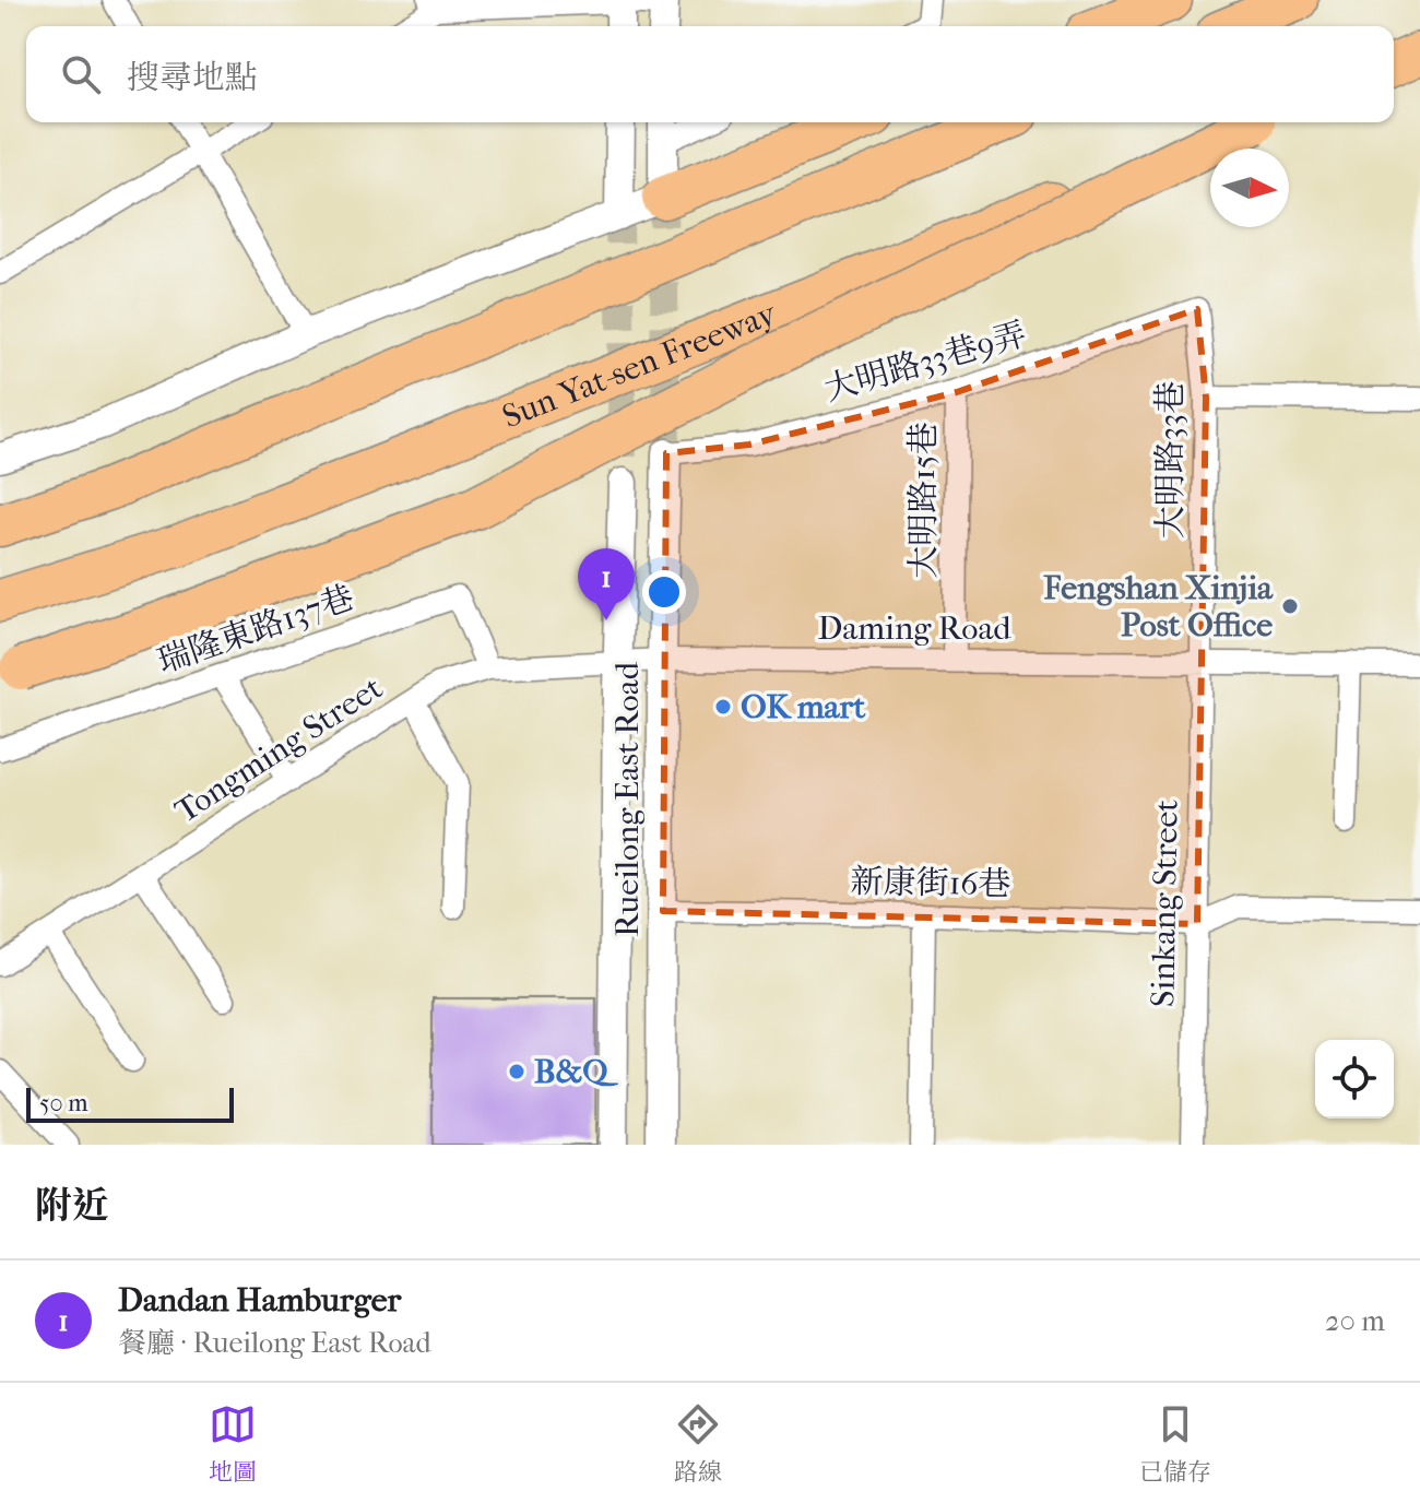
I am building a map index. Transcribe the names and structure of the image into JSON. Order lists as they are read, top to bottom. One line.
{"streets":{"highway":["Sun Yat-sen Freeway"],"street":["大明路33巷9弄","大明路33巷","大明路15巷","Daming Road","瑞隆東路137巷","Tongming Street","Rueilong East Road","新康街16巷","Sinkang Street"]},"crossings":[["大明路33巷9弄","大明路33巷"],["大明路33巷9弄","大明路15巷"],["大明路33巷9弄","Rueilong East Road"],["大明路33巷","Daming Road"],["大明路33巷","Sinkang Street"],["大明路15巷","Daming Road"],["Daming Road","Tongming Street"],["Daming Road","Rueilong East Road"],["Daming Road","Sinkang Street"],["瑞隆東路137巷","Tongming Street"],["Tongming Street","Rueilong East Road"],["Rueilong East Road","新康街16巷"],["新康街16巷","Sinkang Street"]],"places":["Fengshan Xinjia Post Office","OK mart","B&Q"],"scale_bar":"50 m","north":"right","page":{"search":"搜尋地點","pins":"1","scale":"50 m","heading":"附近","list":[{"mark":"1","name":"Dandan Hamburger","note":"餐廳 · Rueilong East Road","value":"20 m"}],"nav":["地圖","路線","已儲存"]}}
